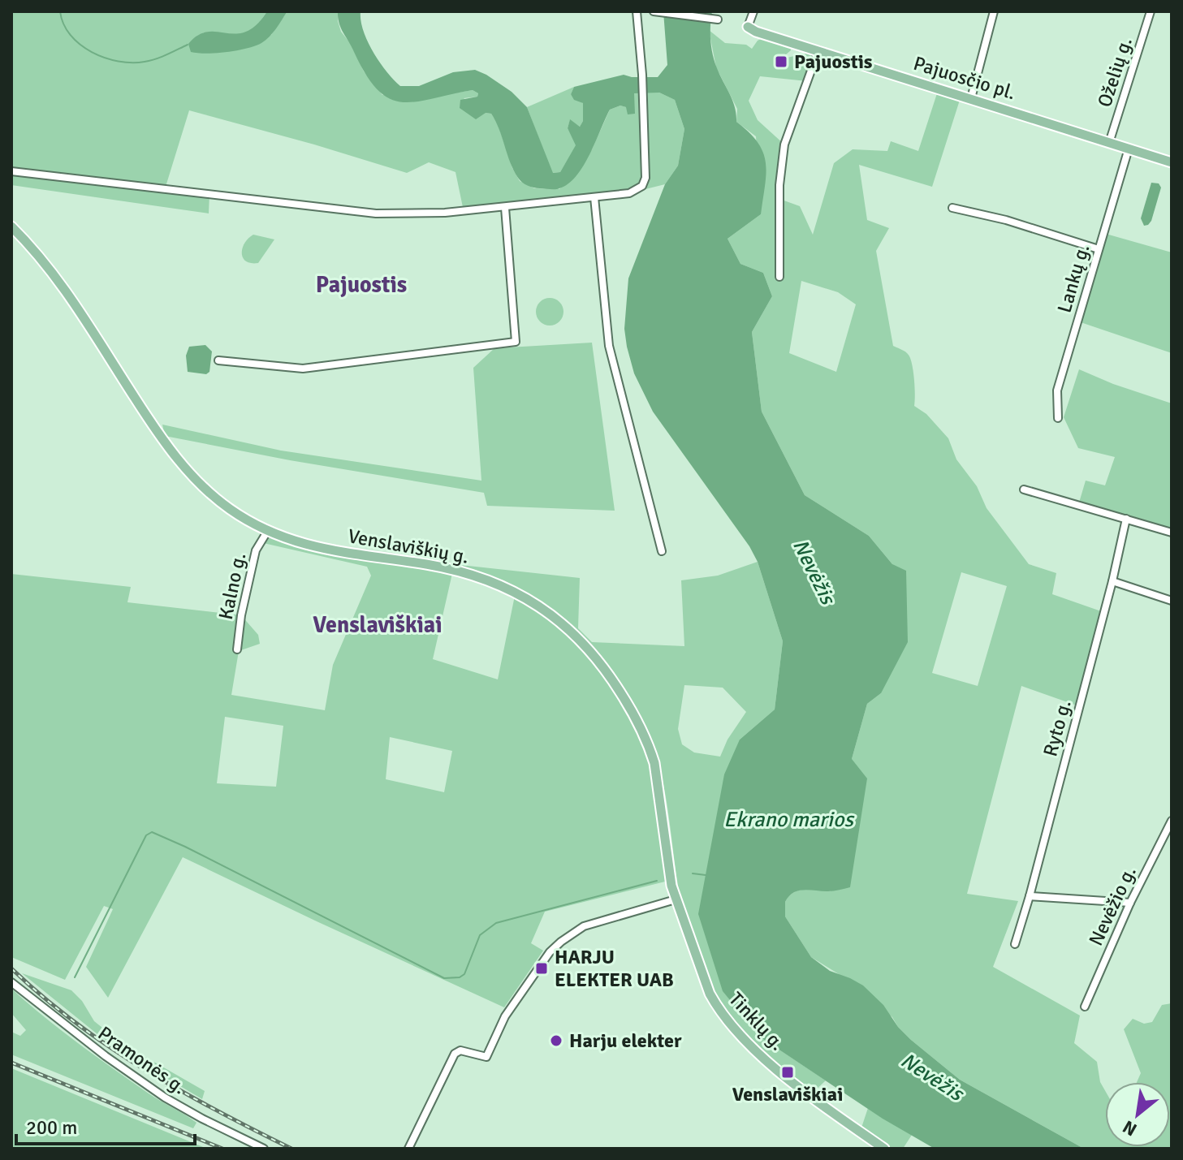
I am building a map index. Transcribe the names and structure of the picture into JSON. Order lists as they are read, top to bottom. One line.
{"streets":{"main road":["Pajuosčio pl.","Venslaviškių g.","Tinklų g."],"street":["Oželių g.","Lankų g.","Kalno g.","Ryto g.","Nevėžio g.","Pramonės g."]},"crossings":[["Oželių g.","Pajuosčio pl."],["Pajuosčio pl.","Lankų g."],["Venslaviškių g.","Kalno g."],["Venslaviškių g.","Tinklų g."]],"districts":["Pajuostis","Venslaviškiai"],"water":["Nevėžis","Ekrano marios"],"places":{"transit":["Pajuostis","HARJU ELEKTER UAB","Venslaviškiai"],"other":["Harju elekter"]},"scale_bar":"200 m","north":"bottom left"}
